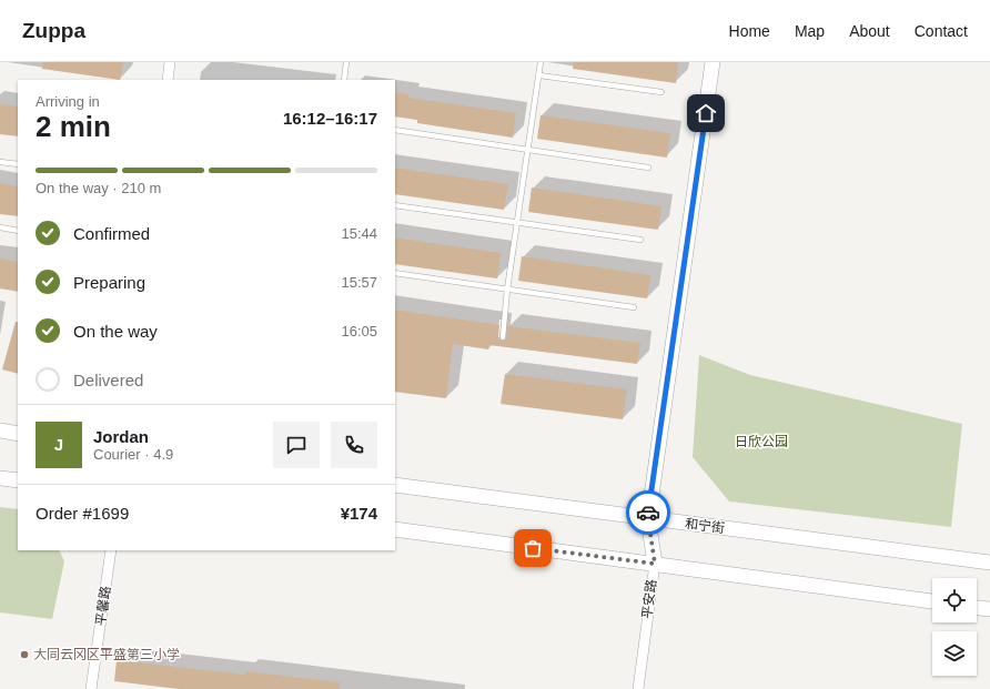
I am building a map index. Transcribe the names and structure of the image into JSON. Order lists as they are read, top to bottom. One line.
{"streets":{"main road":["和宁街","平安路"],"street":["平馨路"]},"crossings":[["和宁街","平安路"]],"parks":["日欣公园"],"places":["大同云冈区平盛第三小学"],"page":{"header":"Zuppa","nav":["Home","Map","About","Contact"],"heading":["2 min","Arriving in","16:12–16:17"],"panel":["Jordan","Courier · 4.9","Order #1699","¥174"],"bar":"On the way · 210 m","list":[["Confirmed","15:44"],["Preparing","15:57"],["On the way","16:05"],"Delivered"],"round":"J"}}
